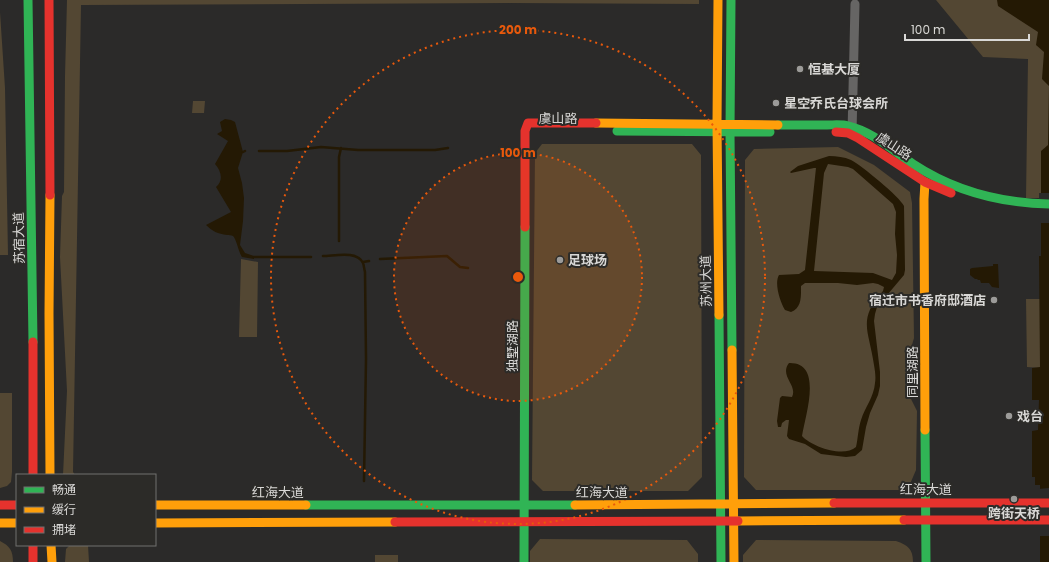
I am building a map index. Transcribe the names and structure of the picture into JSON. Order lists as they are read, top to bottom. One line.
{"streets":{"main road":["虞山路","苏宿大道","苏州大道","独墅湖路","同里湖路","红海大道"]},"crossings":[["虞山路","苏州大道"],["虞山路","独墅湖路"],["虞山路","同里湖路"],["苏州大道","红海大道"],["独墅湖路","红海大道"],["同里湖路","红海大道"]],"places":["恒基大厦","星空乔氏台球会所","足球场","宿迁市书香府邸酒店","戏台","跨街天桥"],"legend":["畅通","缓行","拥堵"],"scale_bar":"100 m","rings":["200 m","100 m"]}
